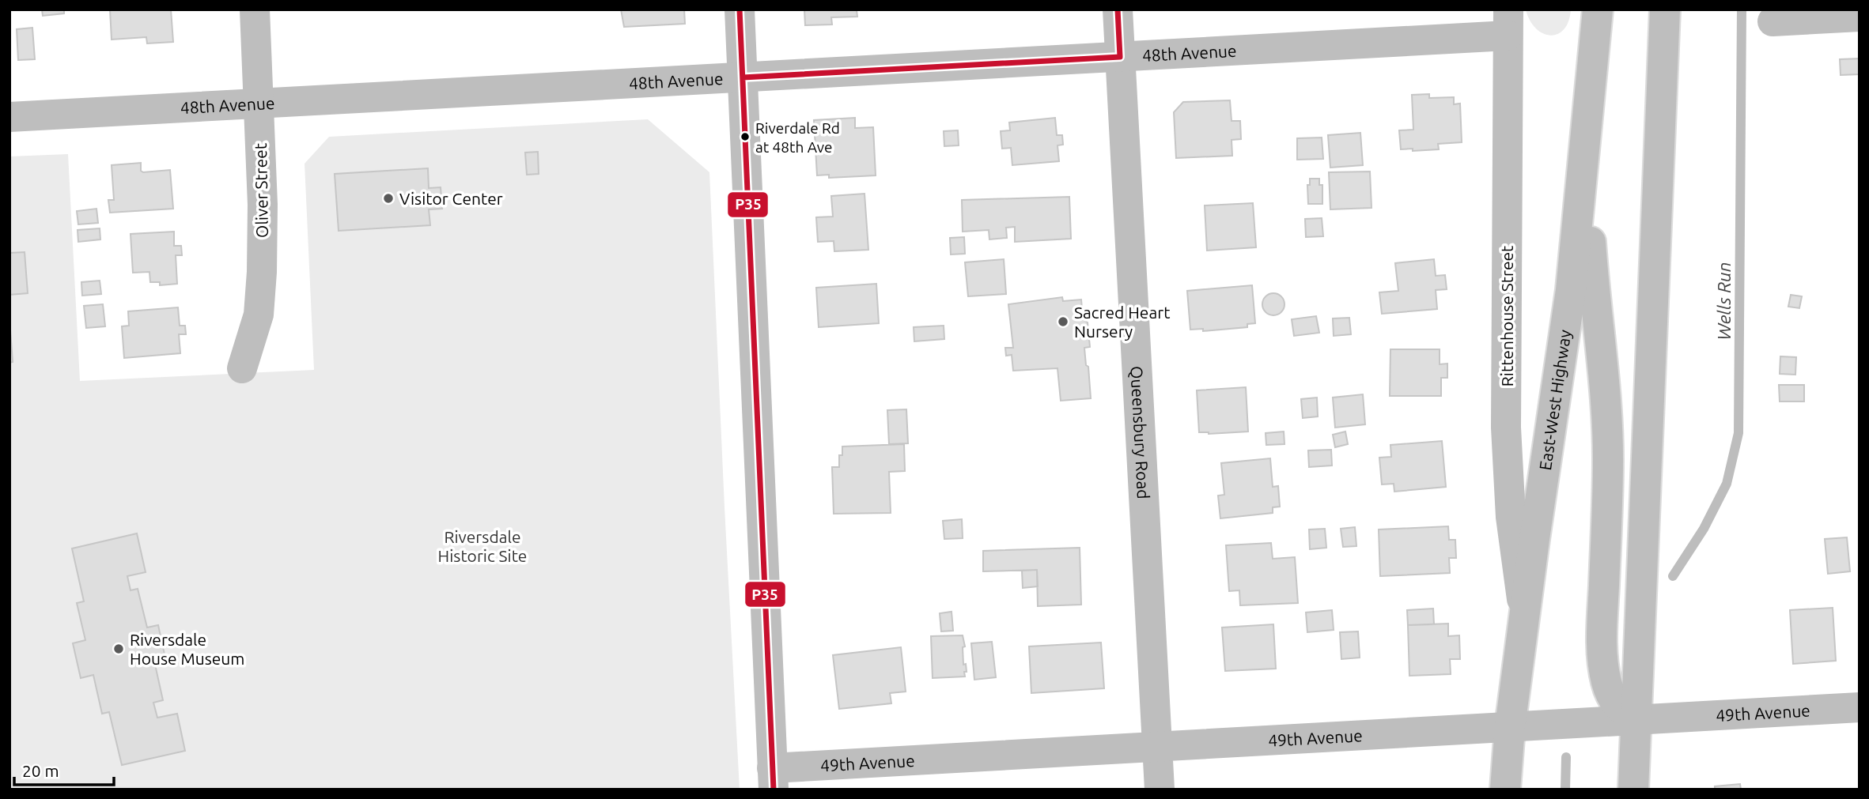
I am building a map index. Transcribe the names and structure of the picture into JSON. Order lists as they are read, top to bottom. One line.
{"streets":{"street":["48th Avenue","Oliver Street","Rittenhouse Street","East-West Highway","Queensbury Road","49th Avenue"]},"crossings":[["48th Avenue","Oliver Street"],["48th Avenue","Rittenhouse Street"],["48th Avenue","Queensbury Road"],["Rittenhouse Street","East-West Highway"],["East-West Highway","49th Avenue"],["Queensbury Road","49th Avenue"]],"water":["Wells Run"],"parks":["Riversdale Historic Site"],"places":["Riverdale Rd at 48th Ave","Visitor Center","Sacred Heart Nursery","Riversdale House Museum"],"lines":["transit line P35"],"scale_bar":"20 m"}
